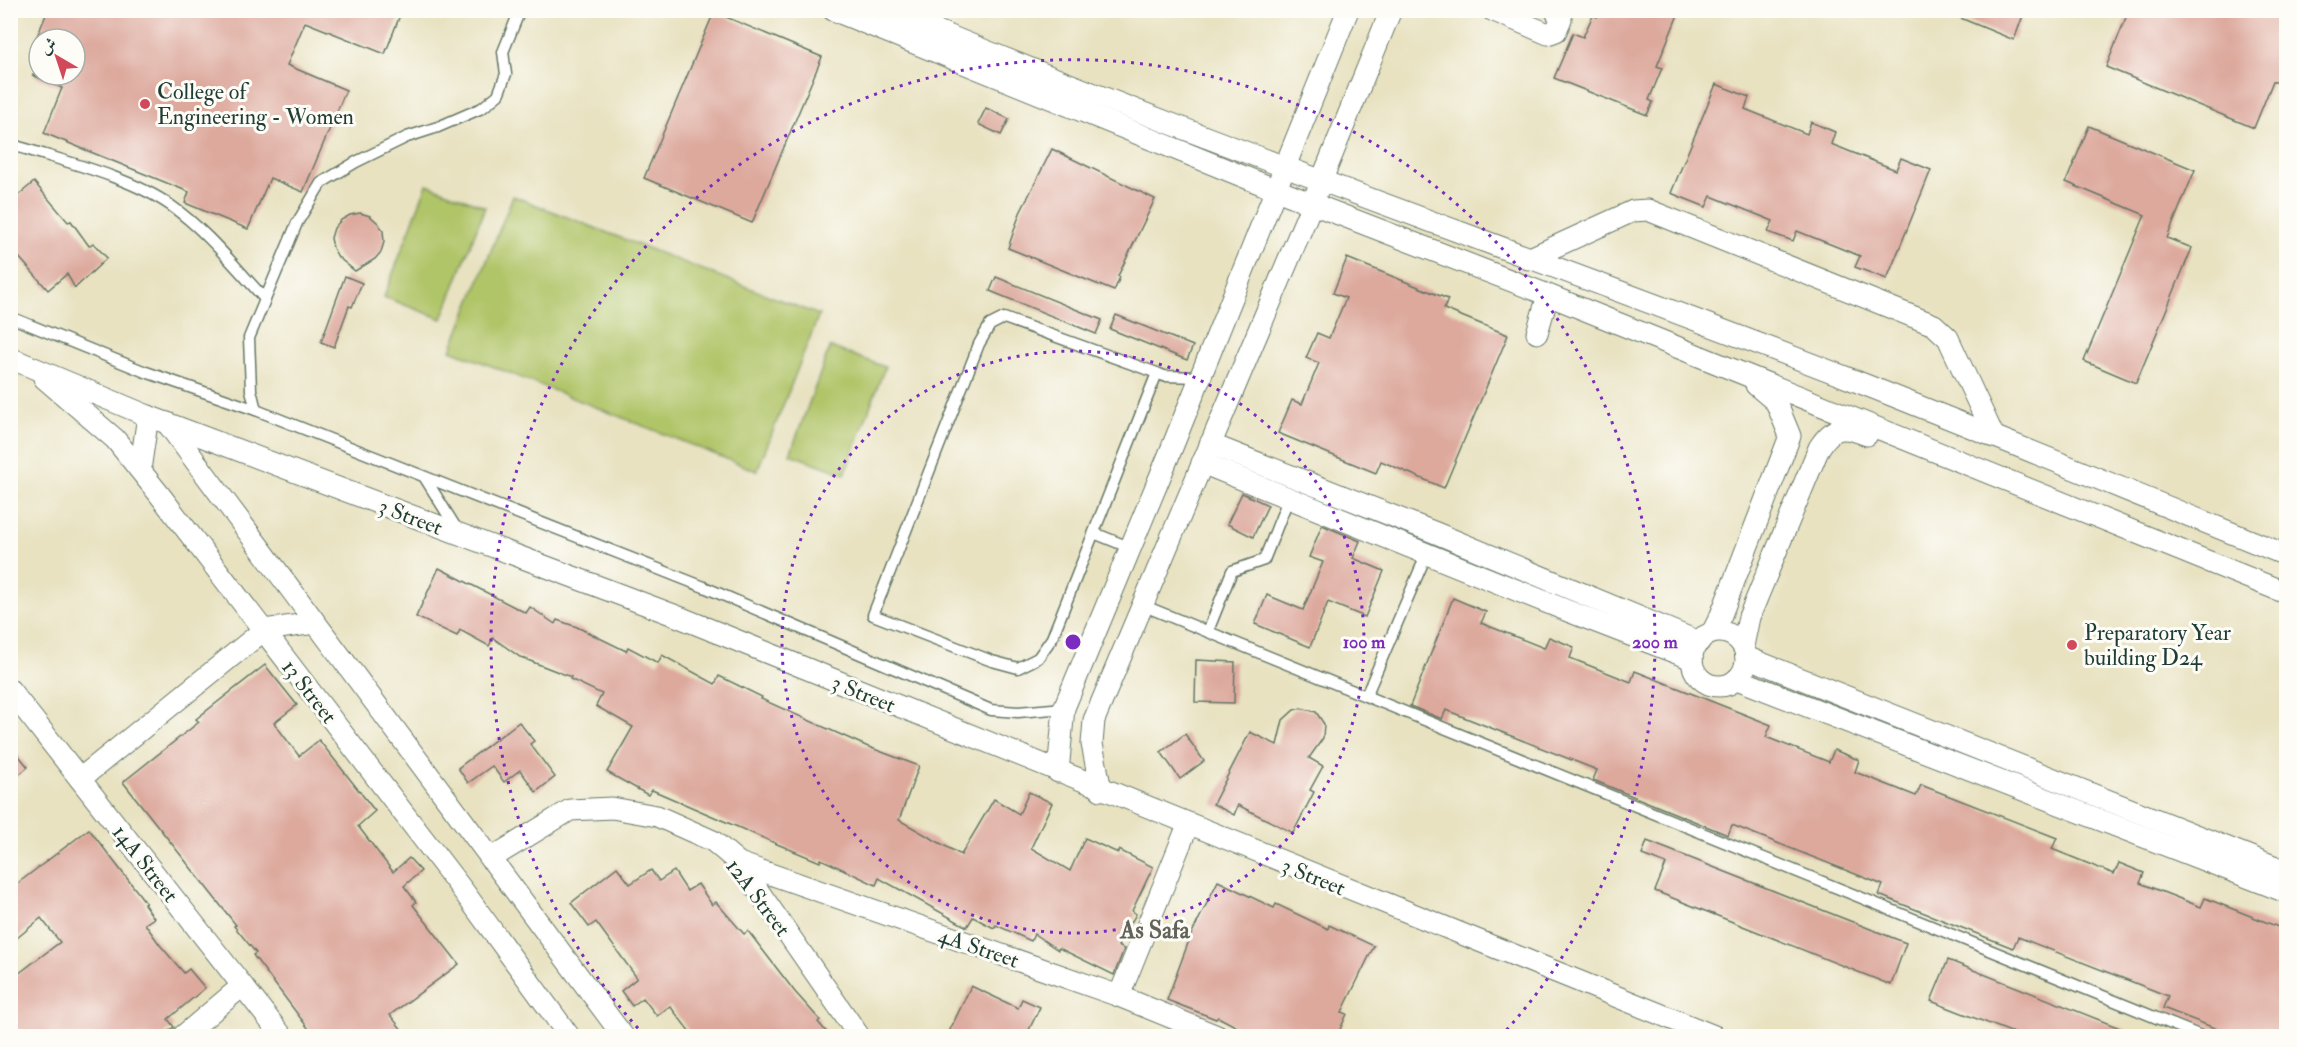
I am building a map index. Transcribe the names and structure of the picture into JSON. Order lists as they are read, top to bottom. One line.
{"streets":{"street":["3 Street","13 Street","14A Street","12A Street","4A Street"]},"crossings":[["3 Street","13 Street"],["13 Street","12A Street"],["12A Street","4A Street"]],"districts":["As Safa"],"places":["College of Engineering - Women","Preparatory Year building D24"],"north":"top left","rings":["100 m","200 m"]}
